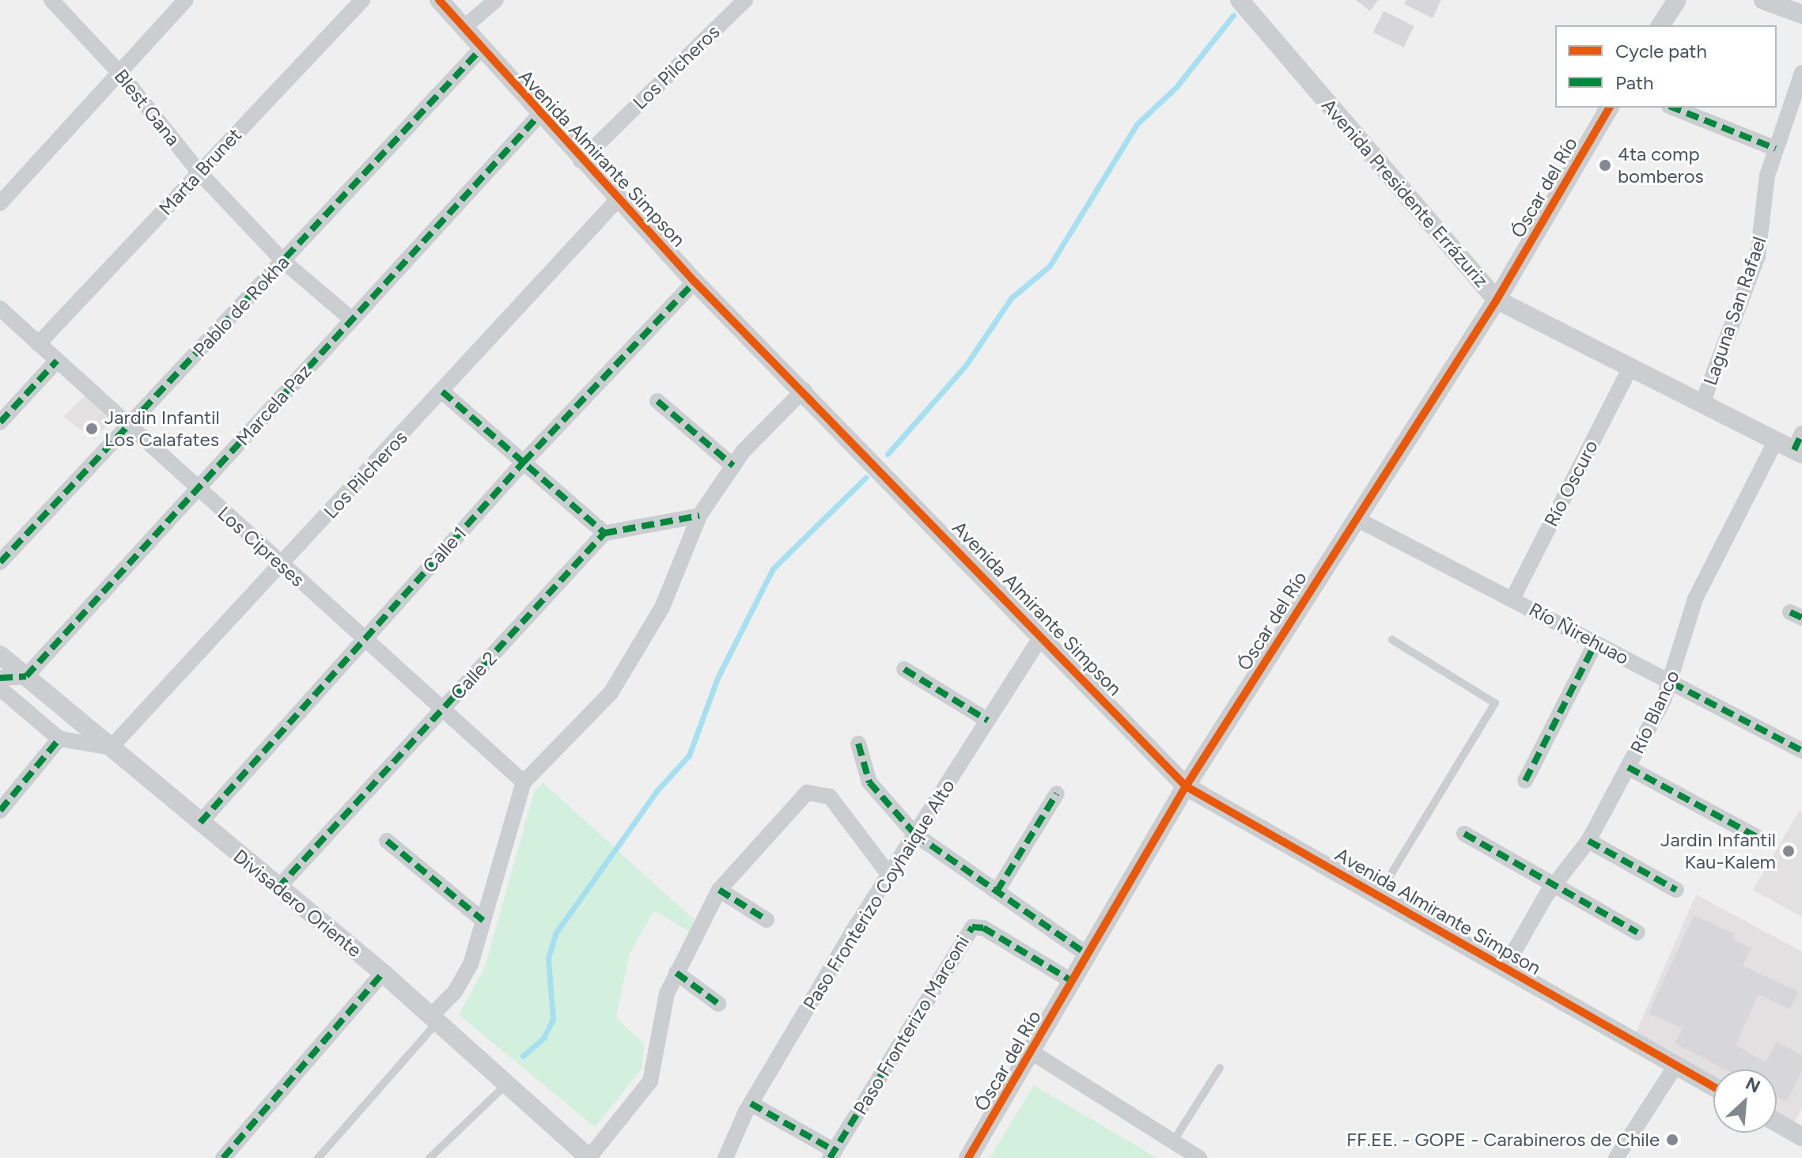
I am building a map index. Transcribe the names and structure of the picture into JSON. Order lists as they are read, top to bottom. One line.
{"streets":{"street":["Los Pilcheros","Blest Gana","Avenida Almirante Simpson","Marta Brunet","Óscar del Río","Avenida Presidente Errázuriz","Pablo de Rokha","Laguna San Rafael","Marcela Paz","Río Oscuro","Los Cipreses","Calle 1","Río Ñirehuao","Calle 2","Río Blanco","Paso Fronterizo Coyhaique Alto","Divisadero Oriente","Paso Fronterizo Marconi"]},"crossings":[["Los Pilcheros","Avenida Almirante Simpson"],["Los Pilcheros","Los Cipreses"],["Los Pilcheros","Divisadero Oriente"],["Blest Gana","Marta Brunet"],["Blest Gana","Pablo de Rokha"],["Blest Gana","Marcela Paz"],["Avenida Almirante Simpson","Óscar del Río"],["Avenida Almirante Simpson","Pablo de Rokha"],["Avenida Almirante Simpson","Marcela Paz"],["Avenida Almirante Simpson","Calle 1"],["Avenida Almirante Simpson","Río Blanco"],["Avenida Almirante Simpson","Paso Fronterizo Coyhaique Alto"],["Marta Brunet","Los Cipreses"],["Óscar del Río","Avenida Presidente Errázuriz"],["Óscar del Río","Río Ñirehuao"],["Óscar del Río","Paso Fronterizo Marconi"],["Avenida Presidente Errázuriz","Laguna San Rafael"],["Avenida Presidente Errázuriz","Río Oscuro"],["Avenida Presidente Errázuriz","Río Blanco"],["Pablo de Rokha","Los Cipreses"],["Marcela Paz","Los Cipreses"],["Marcela Paz","Divisadero Oriente"],["Río Oscuro","Río Ñirehuao"],["Los Cipreses","Calle 1"],["Los Cipreses","Calle 2"],["Calle 1","Divisadero Oriente"],["Río Ñirehuao","Río Blanco"],["Calle 2","Divisadero Oriente"]],"places":["4ta comp bomberos","Jardin Infantil Los Calafates","Jardin Infantil Kau-Kalem","FF.EE. - GOPE - Carabineros de Chile"],"legend":["Cycle path","Path"],"north":"top right"}
